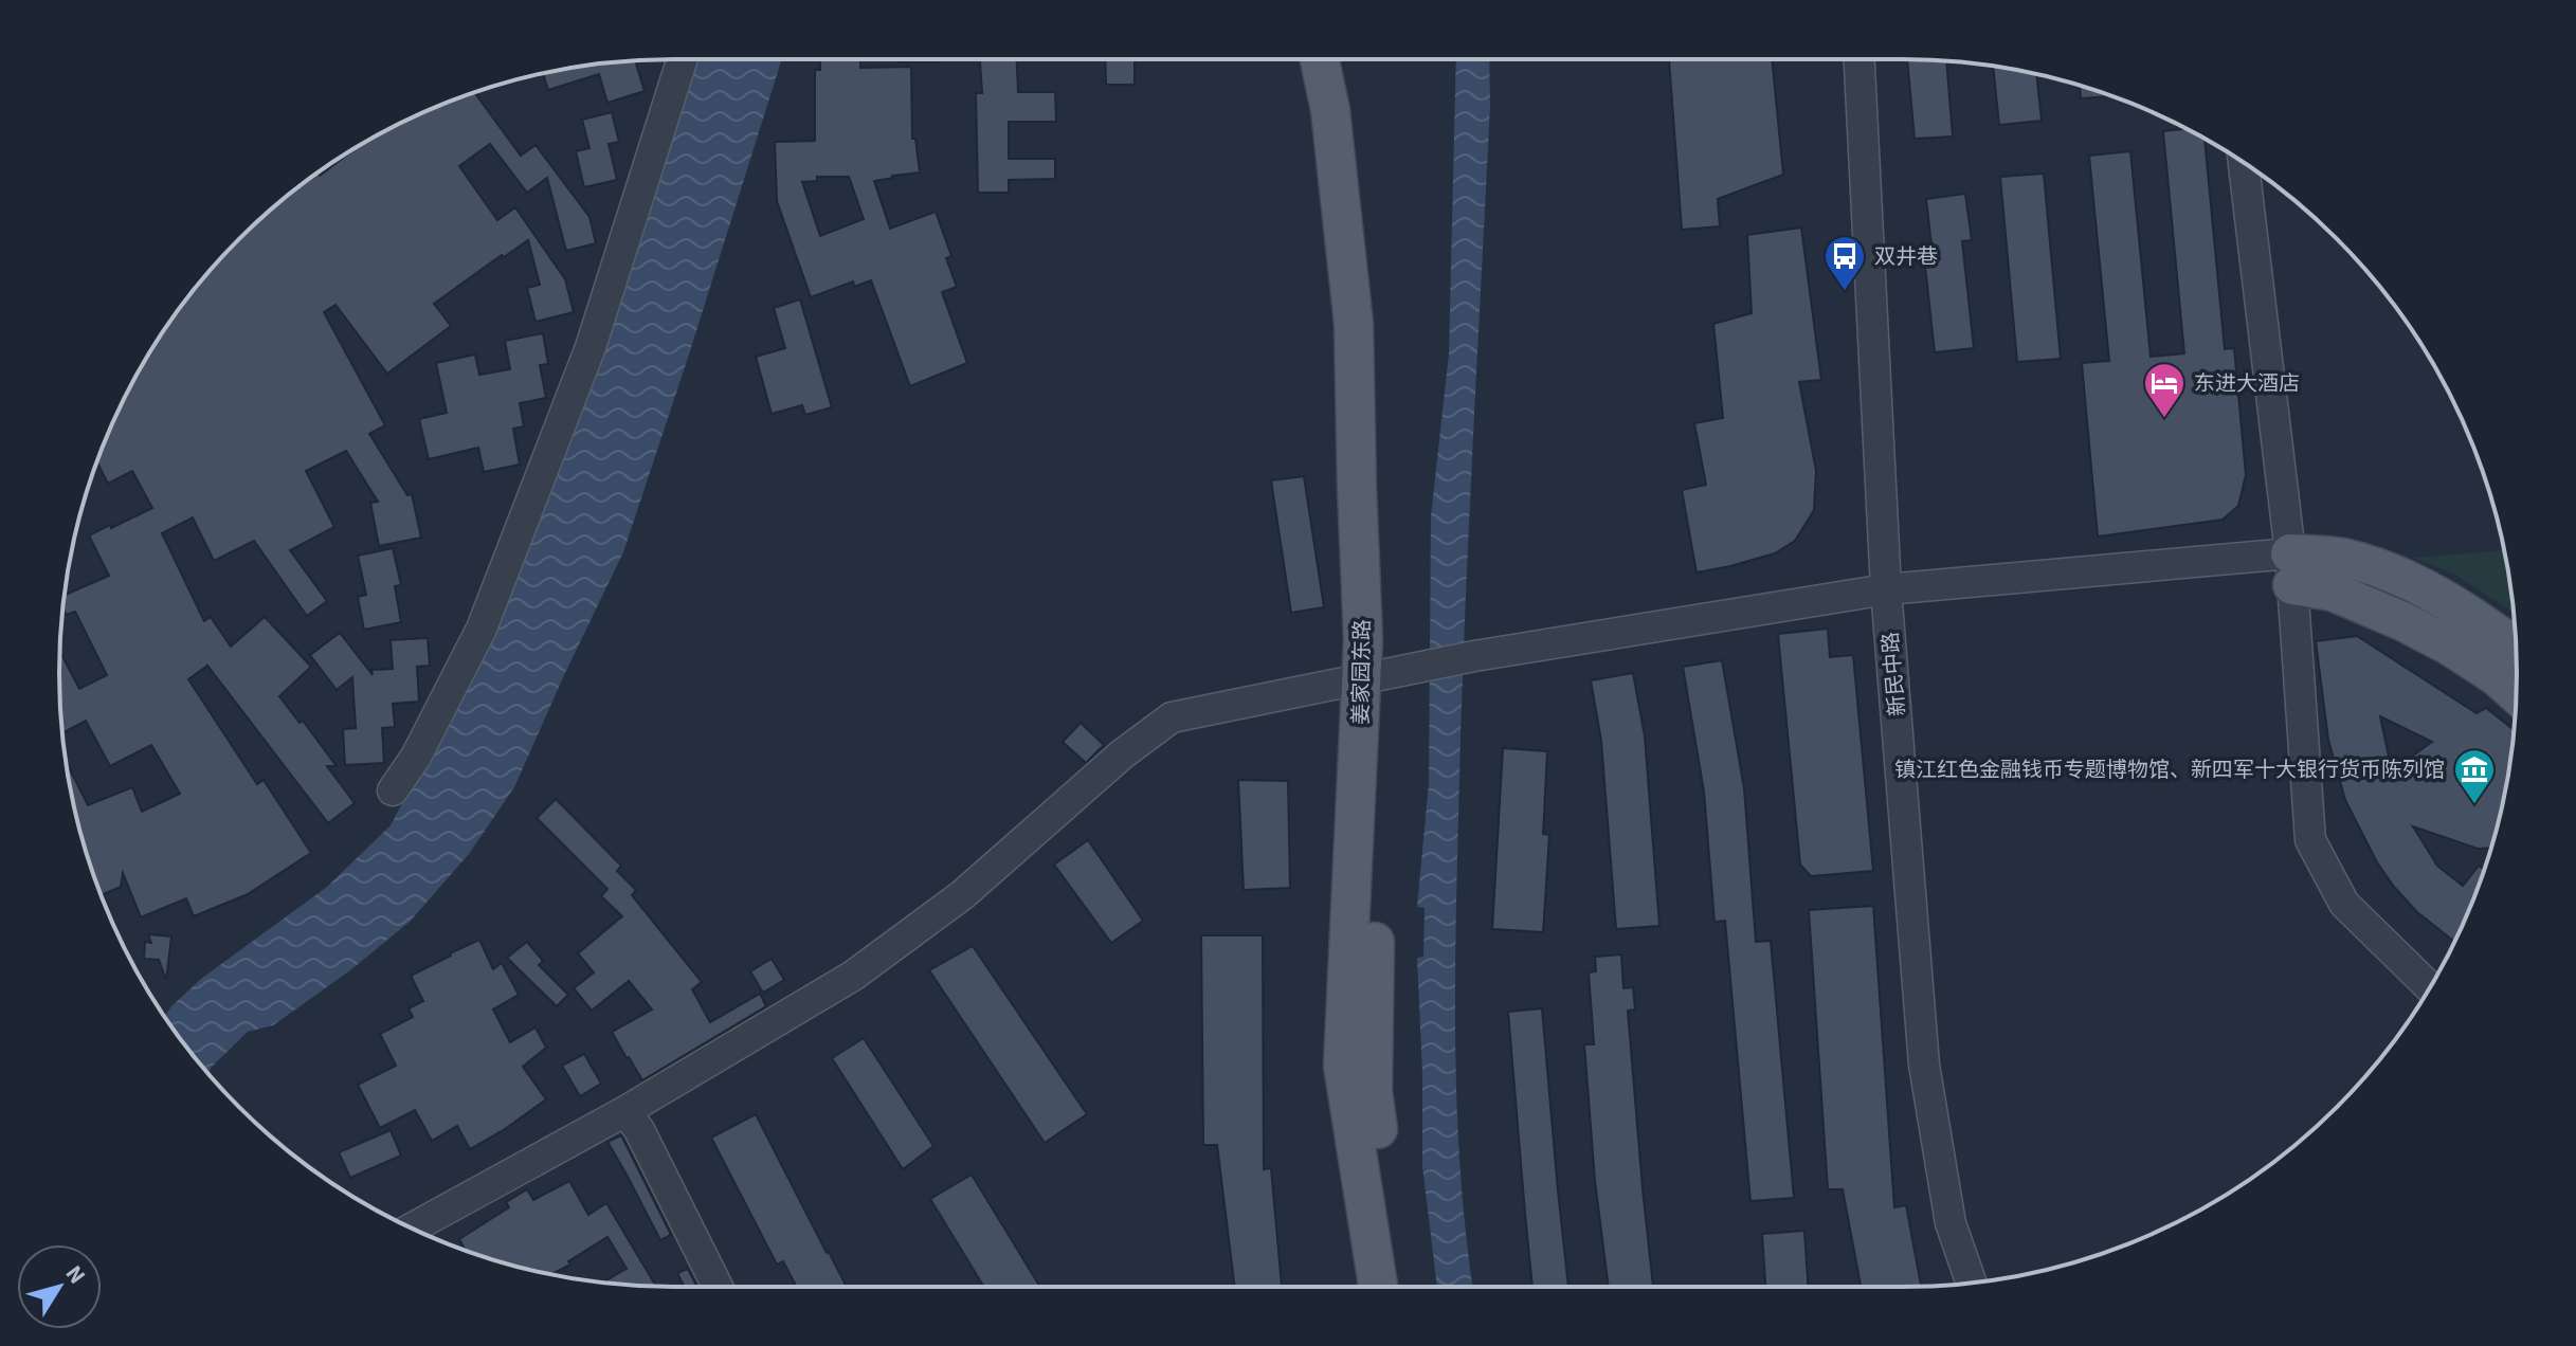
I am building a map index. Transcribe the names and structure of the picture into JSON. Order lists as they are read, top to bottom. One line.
{"streets":{"main road":["姜家园东路"],"street":["新民中路"]},"places":{"bus stop":["双井巷"],"hotel":["东进大酒店"],"museum":["镇江红色金融钱币专题博物馆、新四军十大银行货币陈列馆"]},"north":"top right"}
